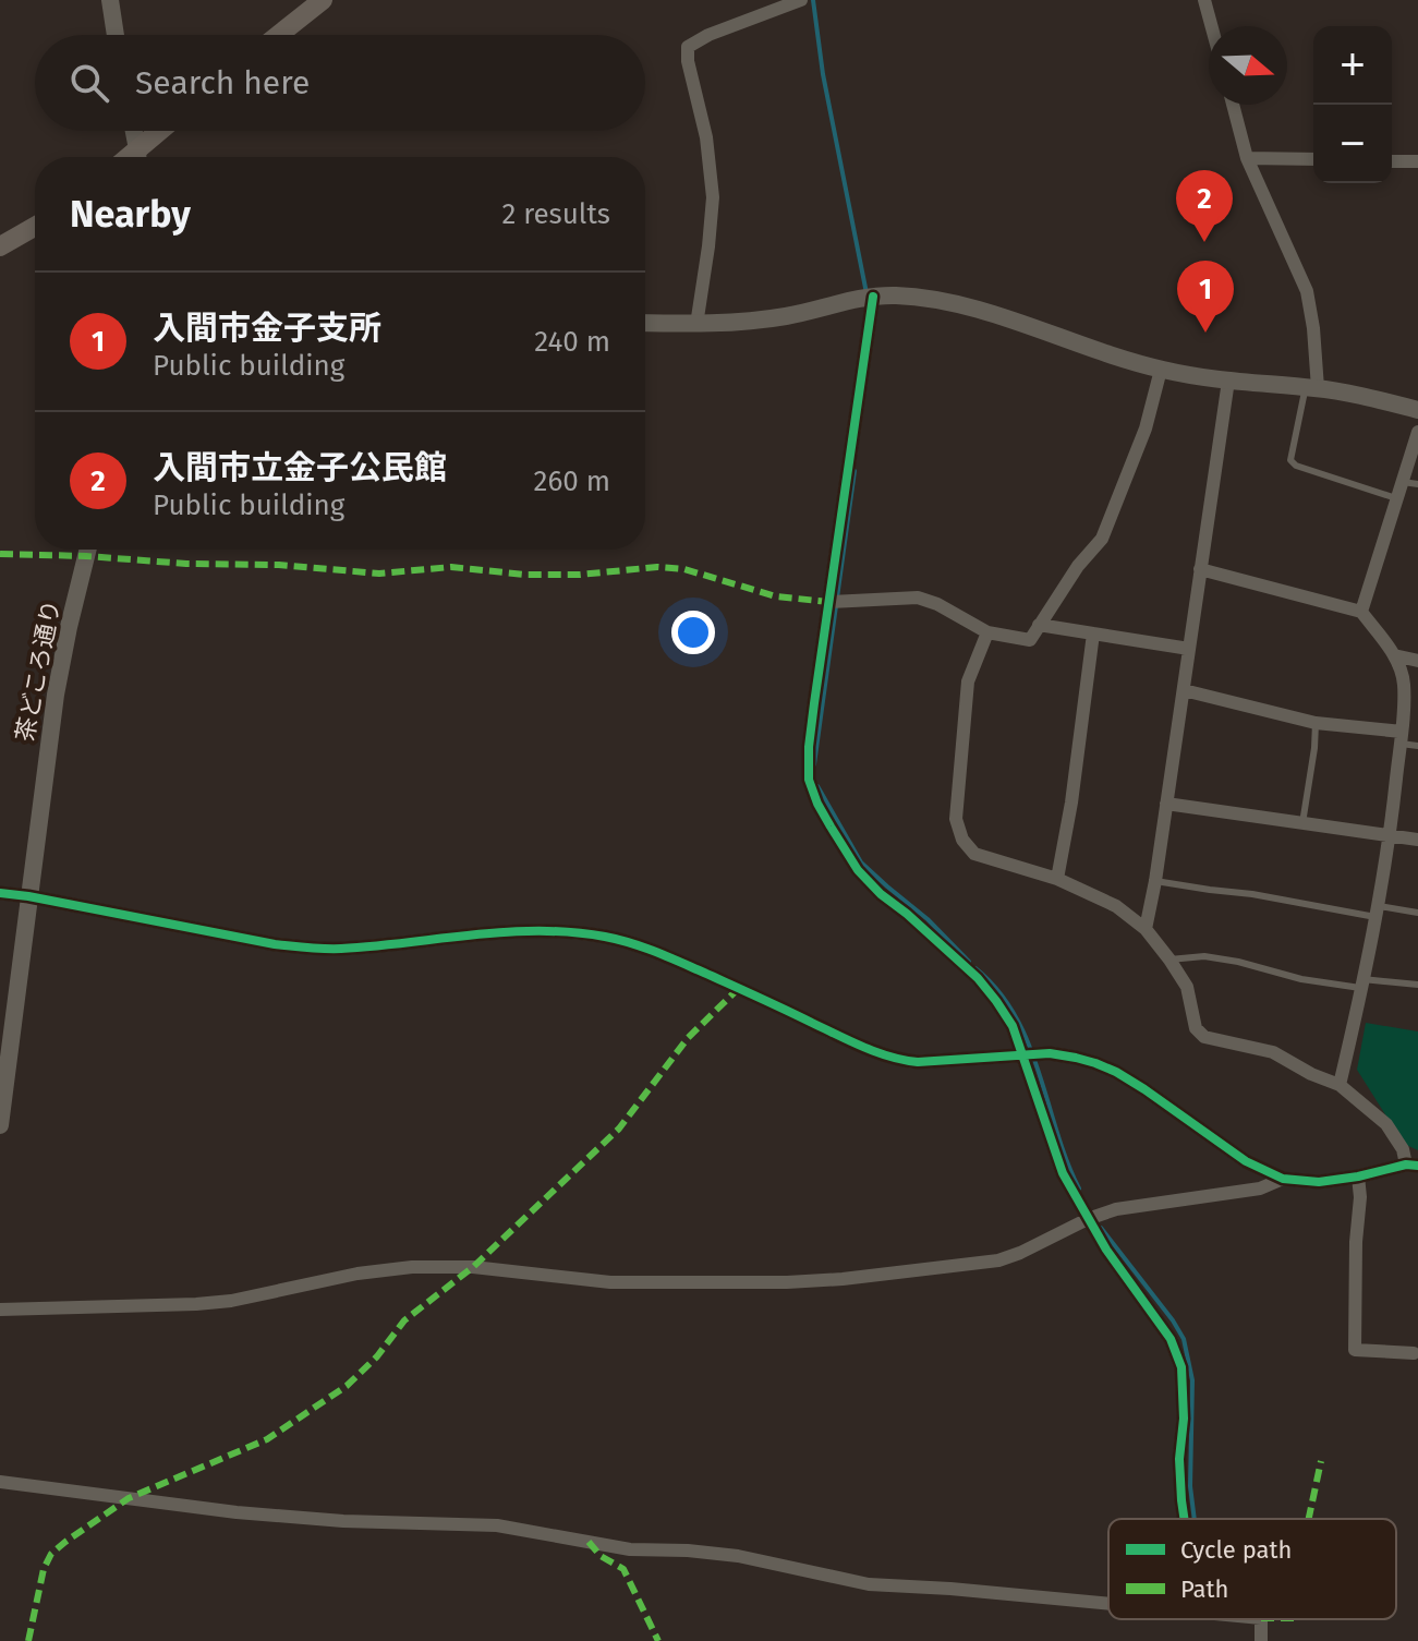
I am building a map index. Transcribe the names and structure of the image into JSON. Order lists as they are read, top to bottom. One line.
{"streets":{"street":["茶どころ通り"]},"legend":["Cycle path","Path"],"north":"right","page":{"map_buttons":["+","−"],"search":"Search here","heading":["Nearby","2 results"],"pins":["2","1"],"list":[{"mark":"1","name":"入間市金子支所","note":"Public building","value":"240 m"},{"mark":"2","name":"入間市立金子公民館","note":"Public building","value":"260 m"}]}}
